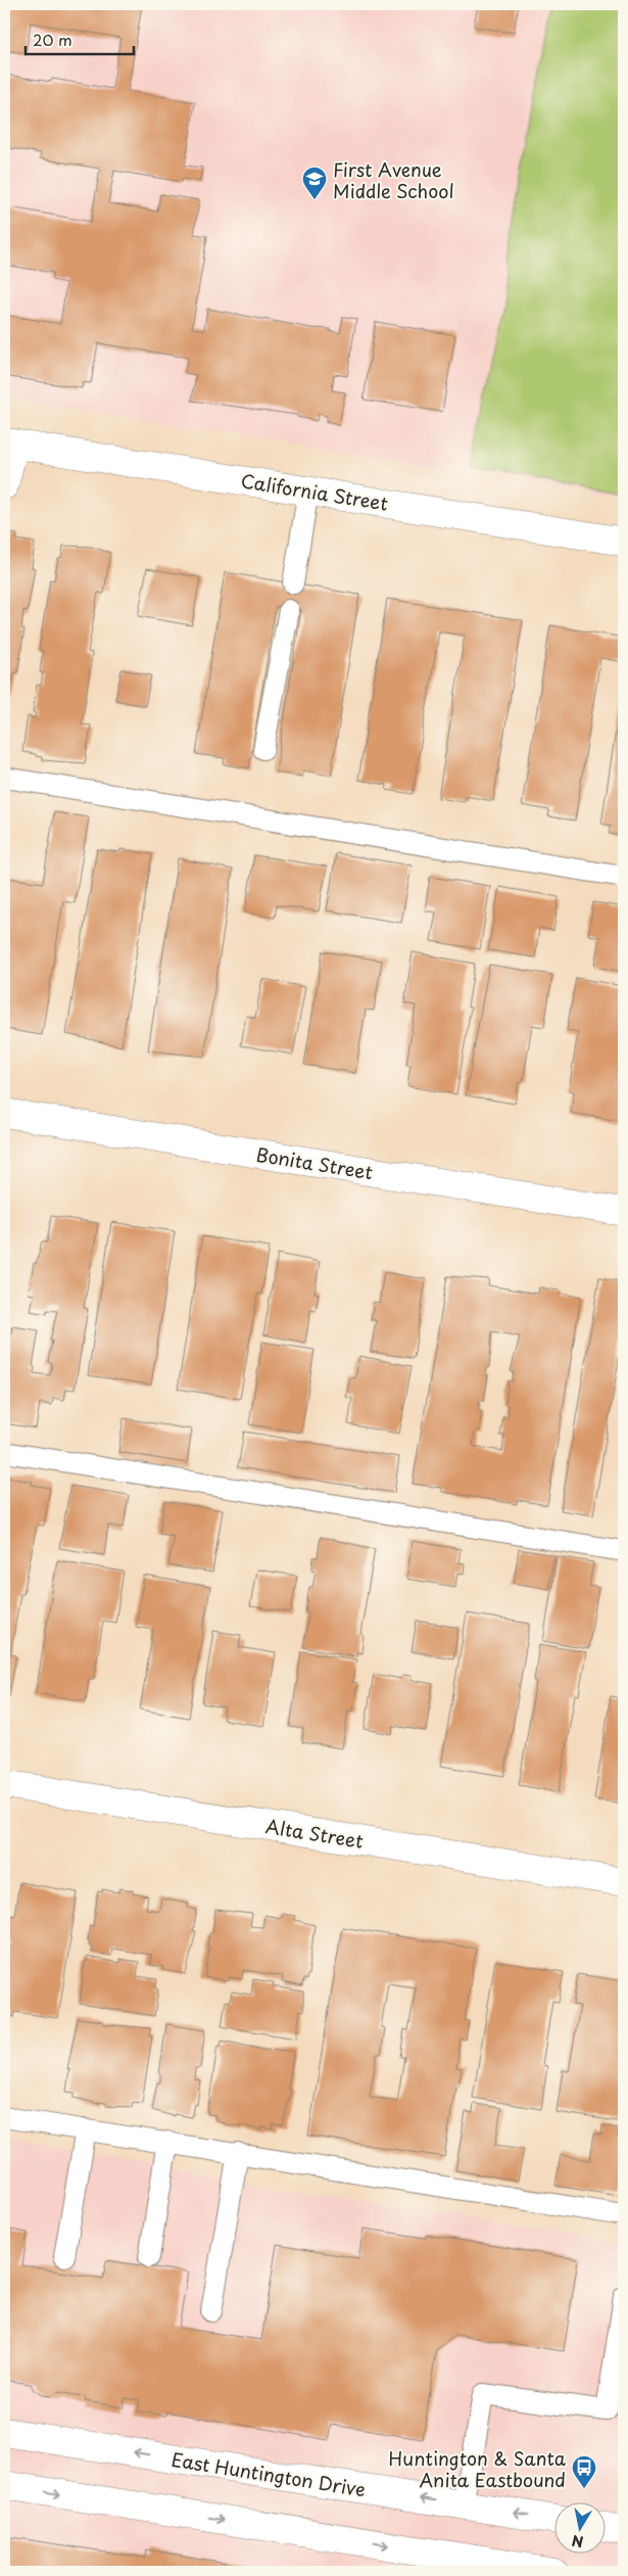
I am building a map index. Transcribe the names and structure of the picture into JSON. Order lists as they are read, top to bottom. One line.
{"streets":{"street":["California Street","Bonita Street","Alta Street","East Huntington Drive"]},"places":{"school or university":["First Avenue Middle School"],"bus stop":["Huntington & Santa Anita Eastbound"]},"scale_bar":"20 m","north":"bottom"}
